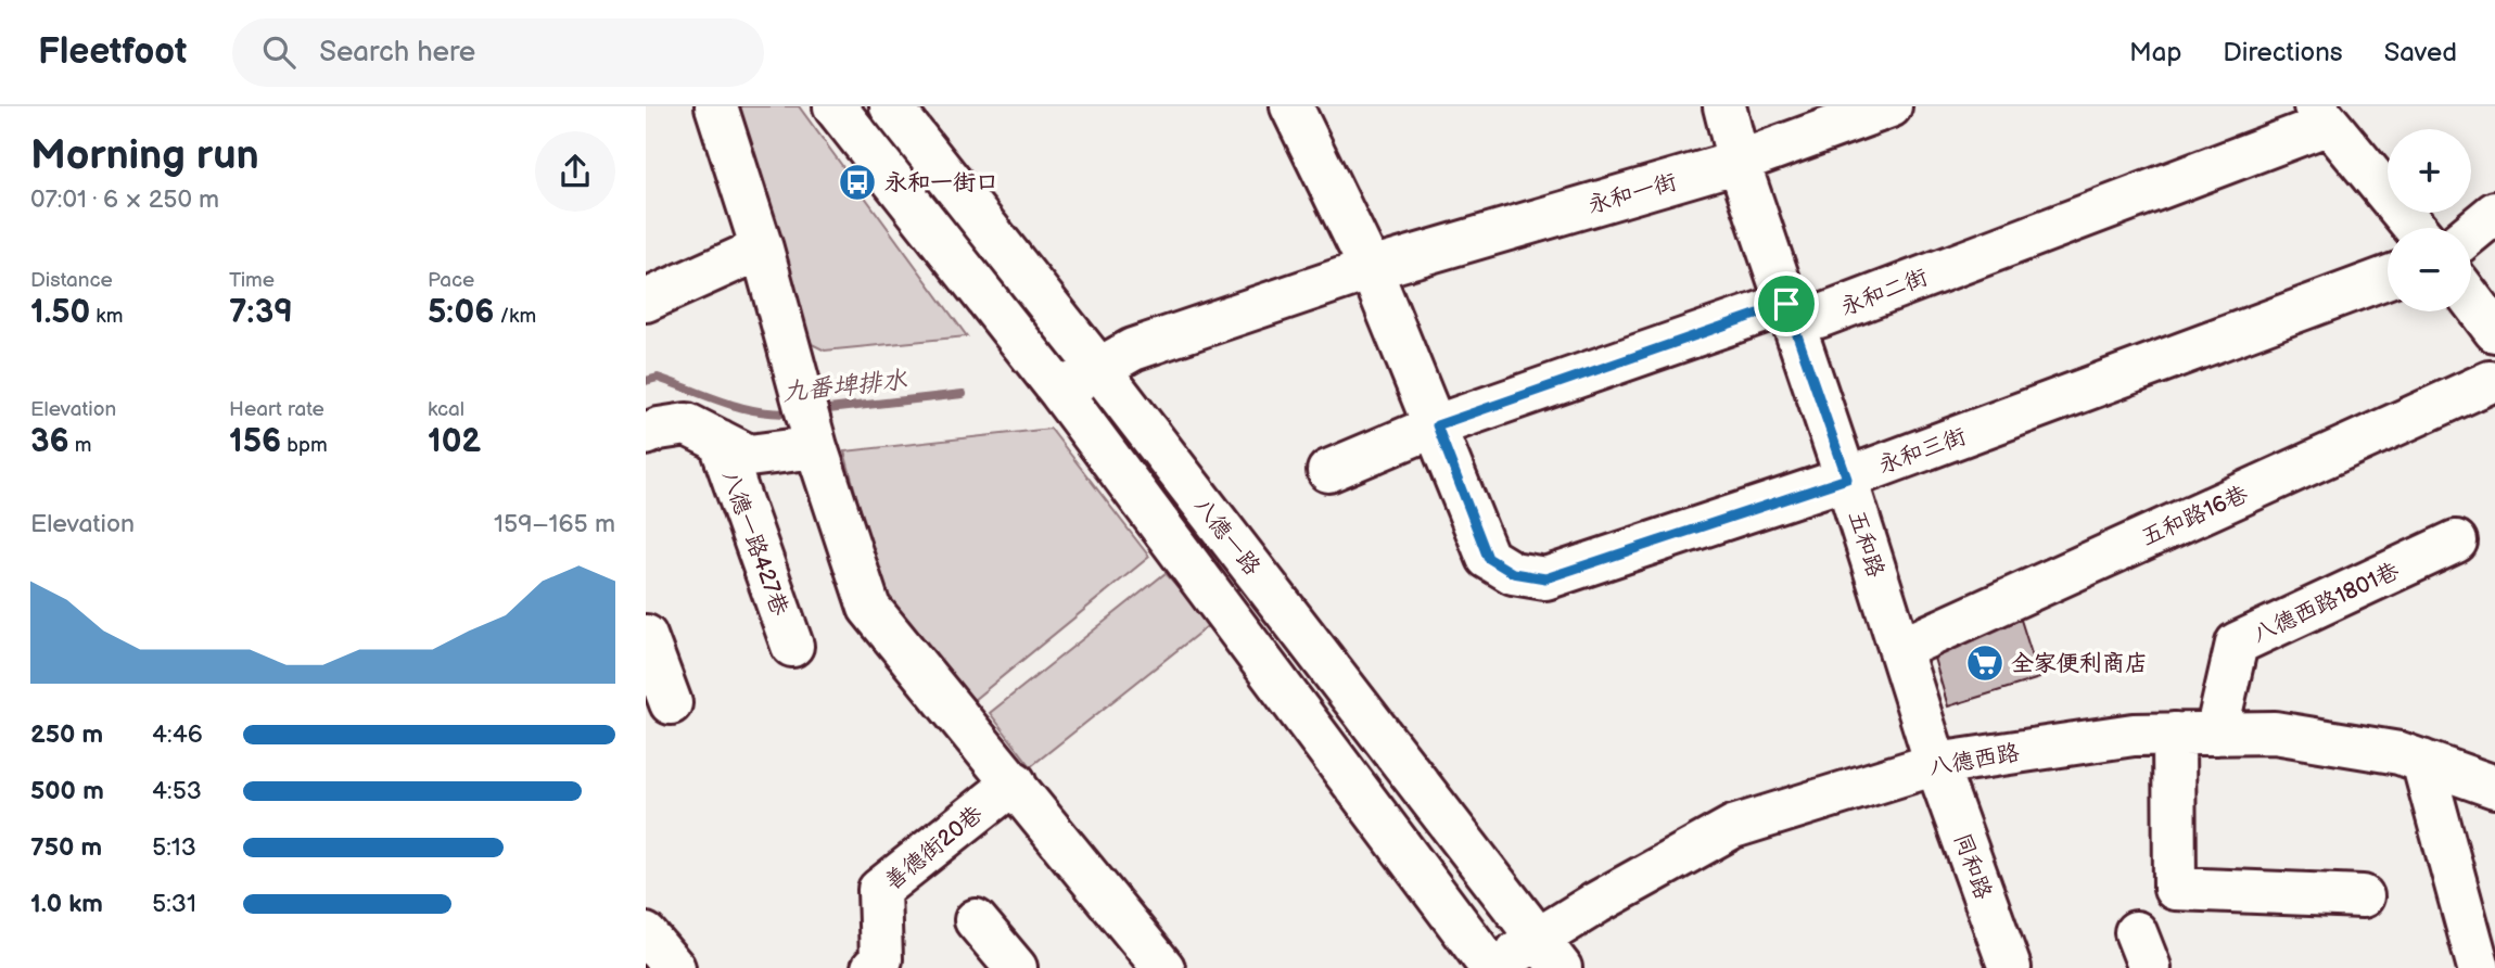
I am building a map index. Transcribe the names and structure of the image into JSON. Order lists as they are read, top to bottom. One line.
{"streets":{"street":["永和一街","永和二街","永和三街","五和路16巷","八德一路","八德一路427巷","五和路","八德西路1801巷","八德西路","善德街20巷","同和路"]},"crossings":[["永和一街","八德一路"],["永和一街","五和路"],["永和二街","五和路"],["永和三街","五和路"],["五和路16巷","五和路"],["八德一路","八德西路"],["五和路","八德西路"],["五和路","同和路"],["八德西路1801巷","八德西路"],["八德西路","同和路"]],"water":["九番埤排水"],"places":{"bus stop":["永和一街口"],"supermarket":["全家便利商店"]},"page":{"header":"Fleetfoot","search":"Search here","nav":["Map","Directions","Saved"],"heading":["Morning run","07:01 · 6 × 250 m"],"map_buttons":["+","−"],"stats":[["Distance","1.50 km"],["Time","7:39"],["Pace","5:06 /km"],["Elevation","36 m"],["Heart rate","156 bpm"],["kcal","102"]],"chart":["Elevation","159–165 m"],"list":[{"name":"250 m","note":"4:46"},{"name":"500 m","note":"4:53"},{"name":"750 m","note":"5:13"},{"name":"1.0 km","note":"5:31"}]}}
